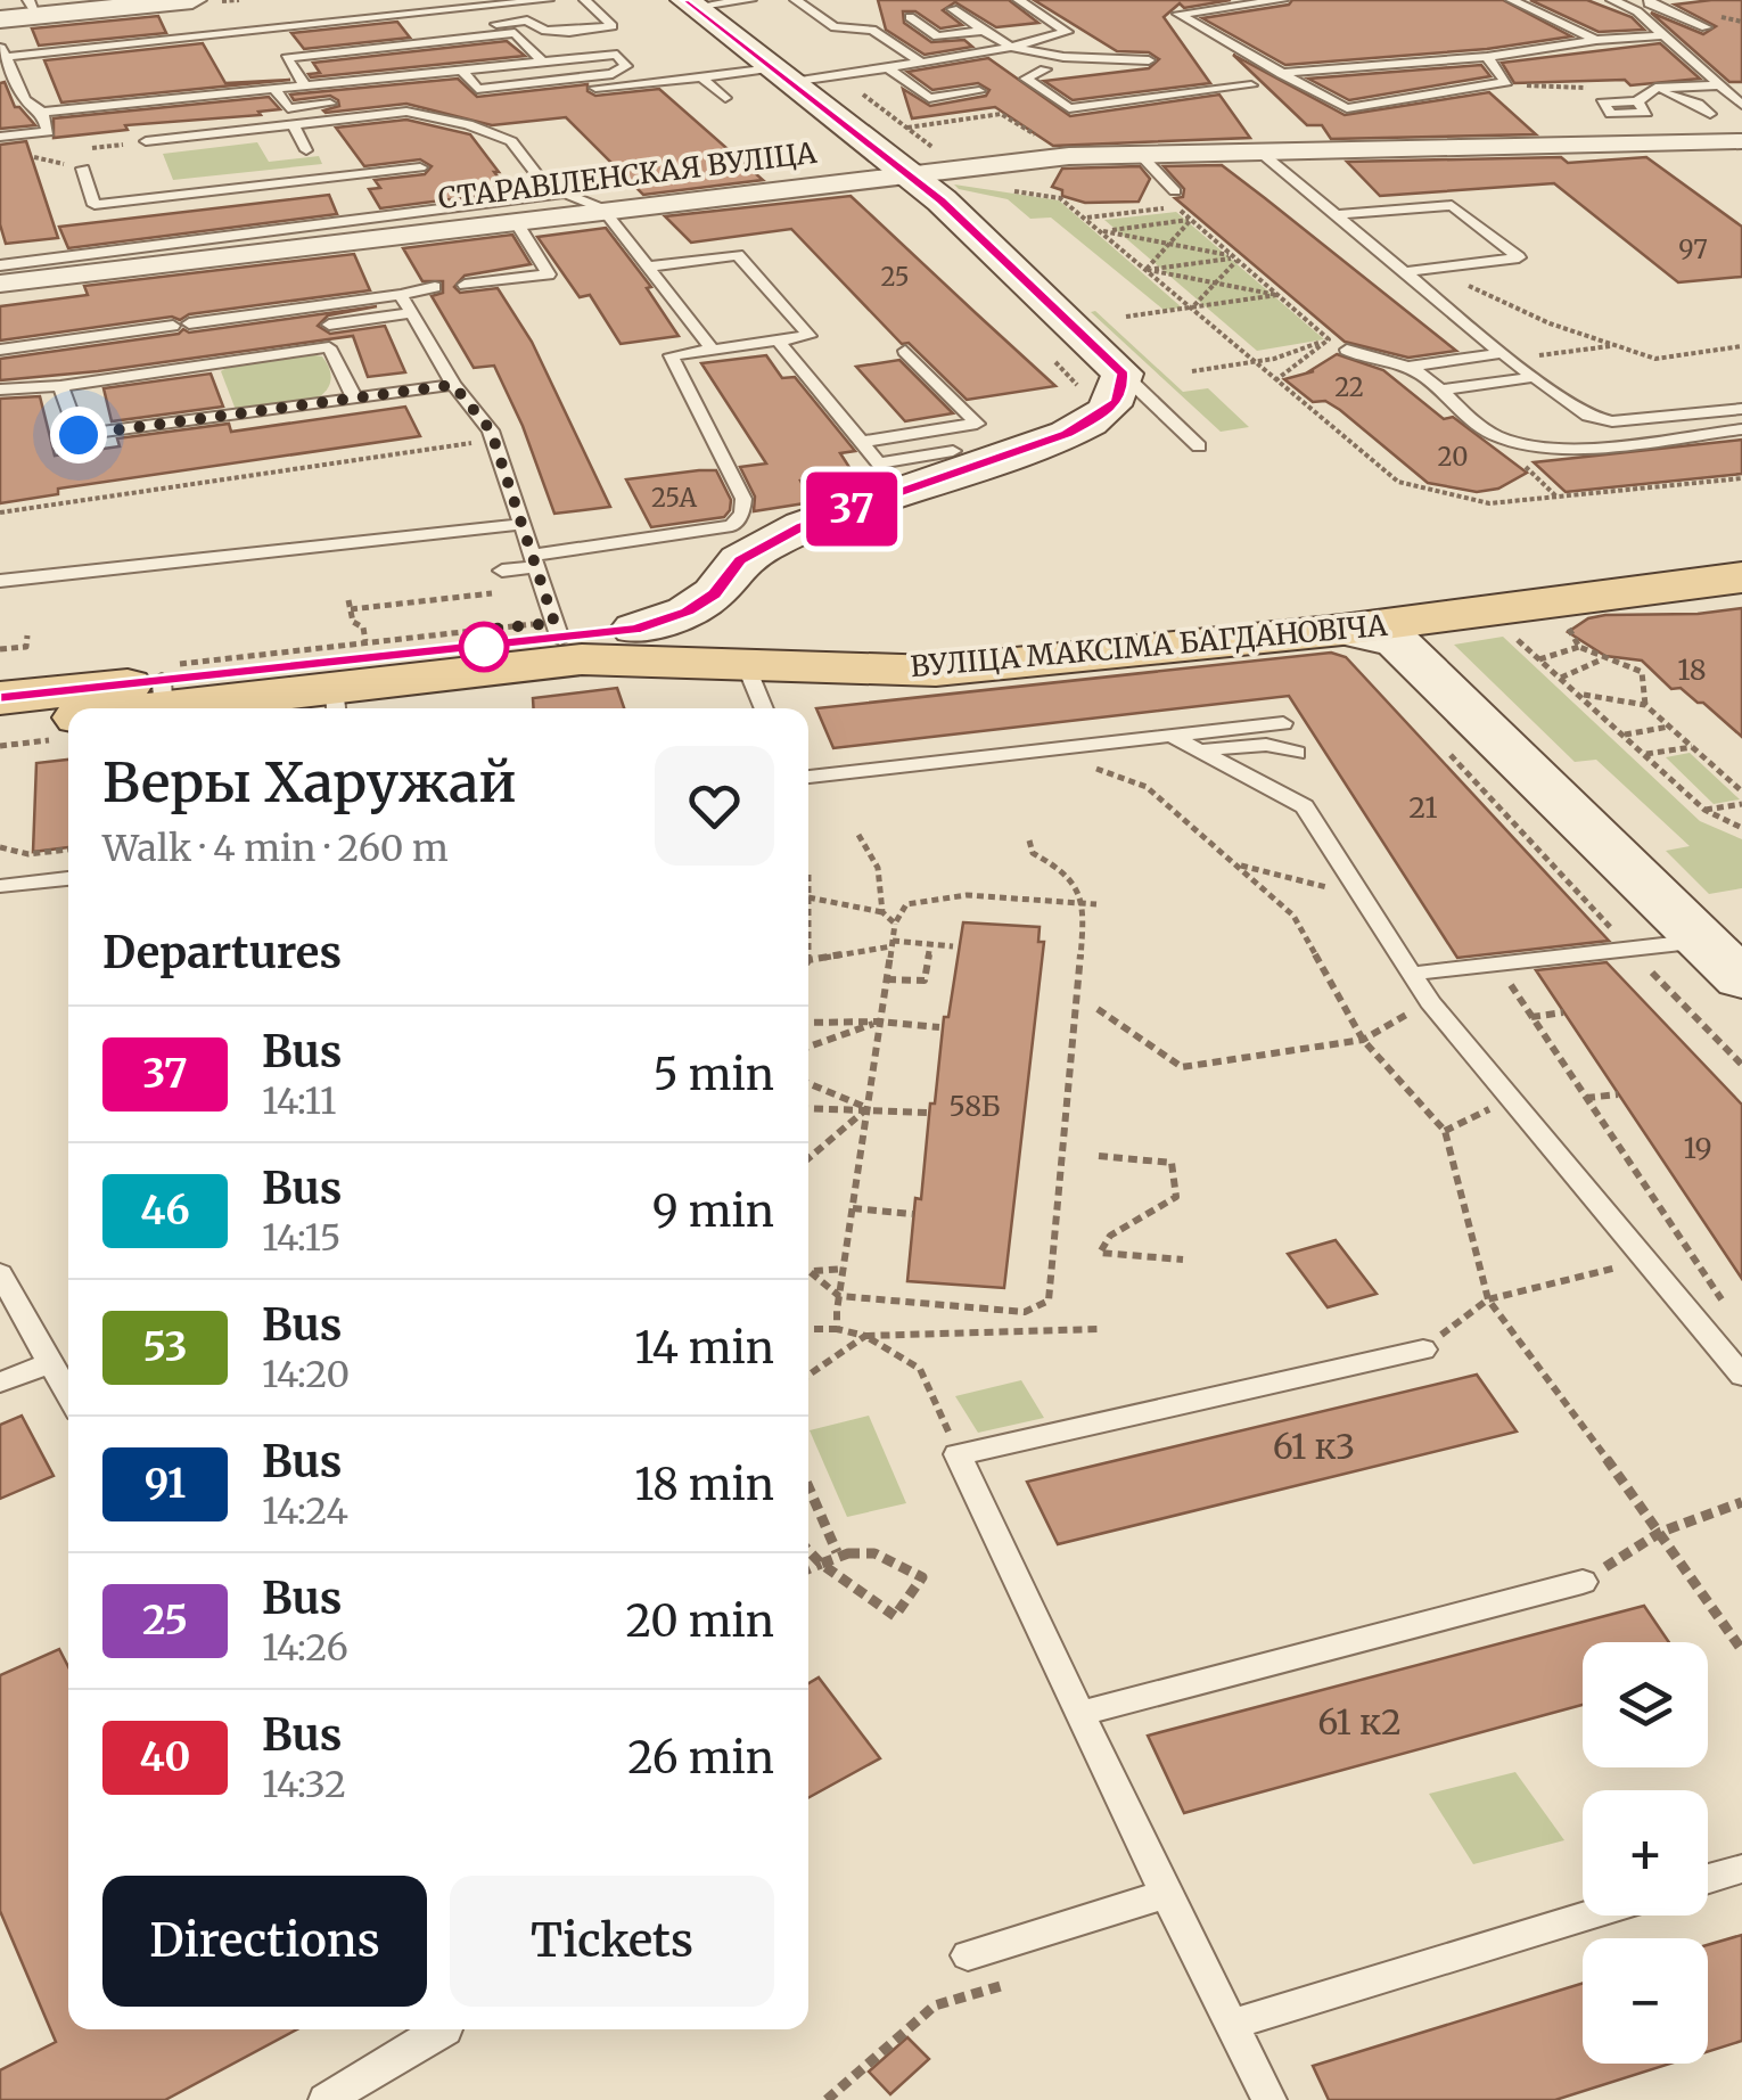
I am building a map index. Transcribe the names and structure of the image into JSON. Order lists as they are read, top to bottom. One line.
{"streets":{"main road":["ВУЛІЦА МАКСІМА БАГДАНОВІЧА"],"street":["СТАРАВІЛЕНСКАЯ ВУЛІЦА"]},"lines":["bus line 37"],"house_numbers":["97","25","22","20","25A","18","21","58Б","19","61 к3","61 к2"],"page":{"on_map":"37","heading":[["Веры Харужай","Walk · 4 min · 260 m"],"Departures"],"list":[{"mark":"37","name":"Bus","note":"14:11","value":"5 min"},{"mark":"46","name":"Bus","note":"14:15","value":"9 min"},{"mark":"53","name":"Bus","note":"14:20","value":"14 min"},{"mark":"91","name":"Bus","note":"14:24","value":"18 min"},{"mark":"25","name":"Bus","note":"14:26","value":"20 min"},{"mark":"40","name":"Bus","note":"14:32","value":"26 min"}],"map_buttons":["+","−"],"buttons":["Directions","Tickets"]}}
